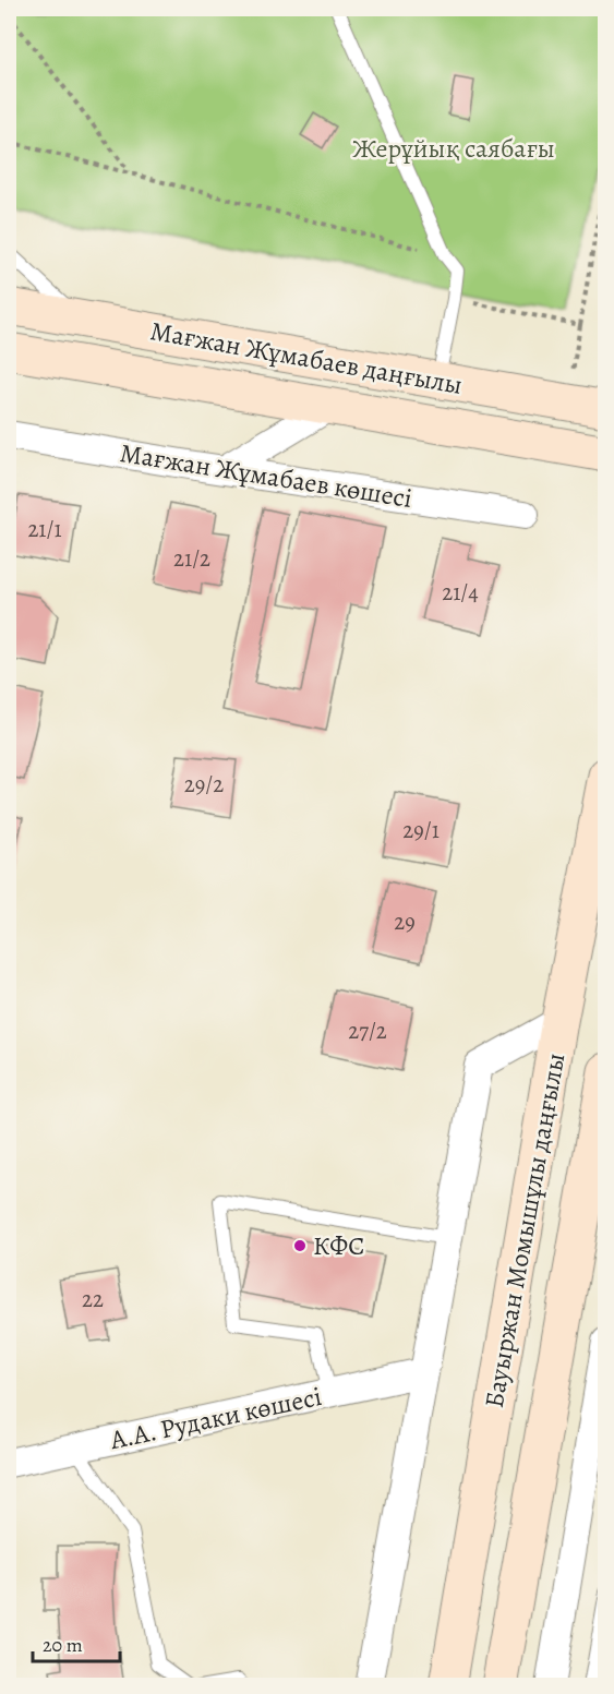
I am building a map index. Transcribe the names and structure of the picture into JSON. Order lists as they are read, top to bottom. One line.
{"streets":{"main road":["Мағжан Жұмабаев даңғылы","Бауыржан Момышұлы даңғылы"],"street":["Мағжан Жұмабаев көшесі","А.А. Рудаки көшесі"]},"parks":["Жерұйық саябағы"],"places":["КФС"],"house_numbers":["21/1","21/2","21/4","29/2","29/1","29","27/2","22"],"scale_bar":"20 m"}
